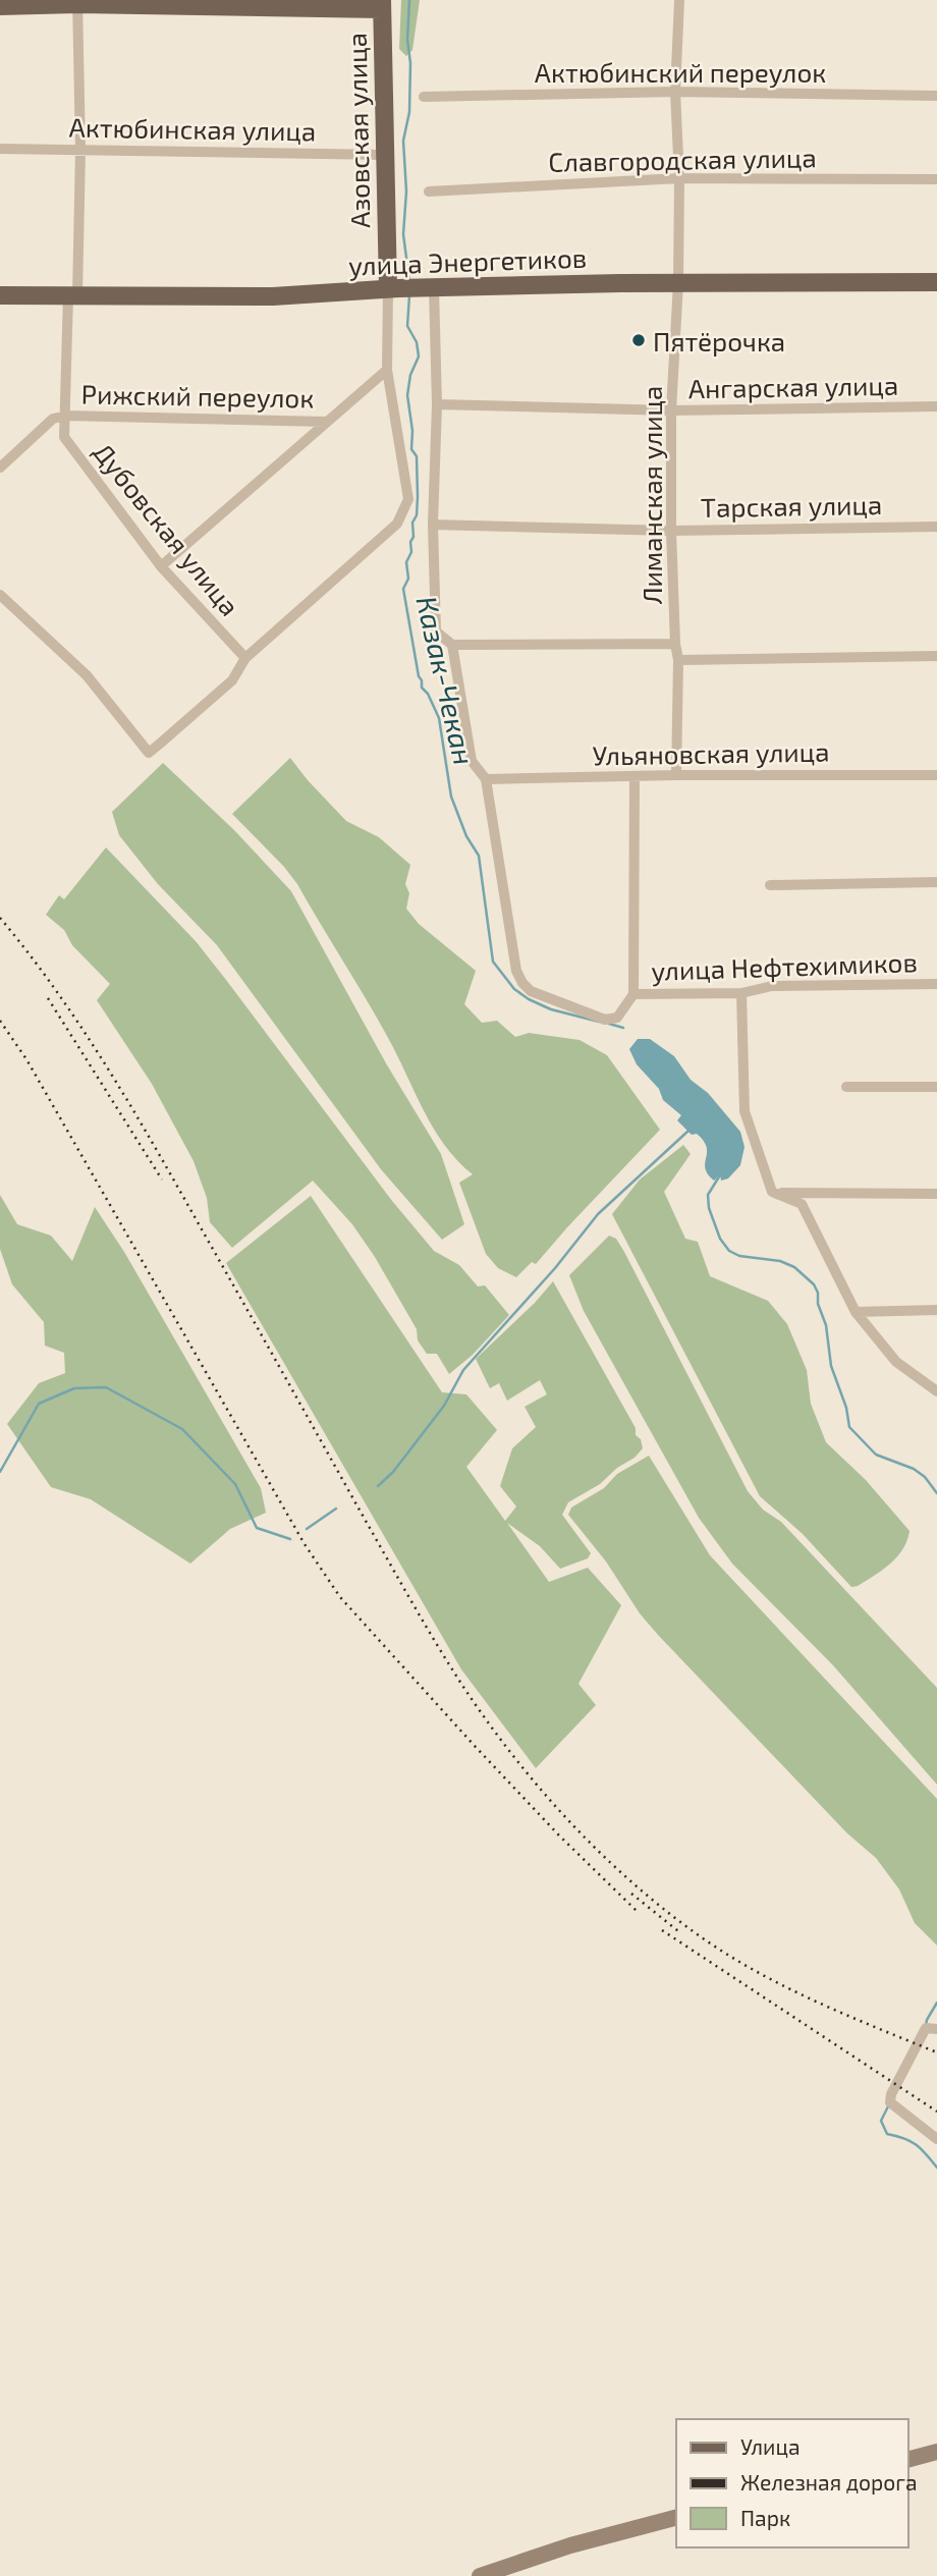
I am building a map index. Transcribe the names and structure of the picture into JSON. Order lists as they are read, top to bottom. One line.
{"streets":{"main road":["Азовская улица","улица Энергетиков"],"street":["Актюбинский переулок","Актюбинская улица","Славгородская улица","Ангарская улица","Рижский переулок","Лиманская улица","Тарская улица","Дубовская улица","Ульяновская улица","улица Нефтехимиков"]},"crossings":[["Актюбинский переулок","Лиманская улица"],["Актюбинская улица","Азовская улица"],["Актюбинская улица","Дубовская улица"],["Азовская улица","улица Энергетиков"],["Азовская улица","Дубовская улица"],["Славгородская улица","Лиманская улица"],["улица Энергетиков","Лиманская улица"],["улица Энергетиков","Дубовская улица"],["Ангарская улица","Лиманская улица"],["Рижский переулок","Дубовская улица"],["Лиманская улица","Тарская улица"],["Лиманская улица","Ульяновская улица"]],"water":["Казак-Чекан"],"places":["Пятёрочка"],"legend":["Улица","Железная дорога","Парк"]}
